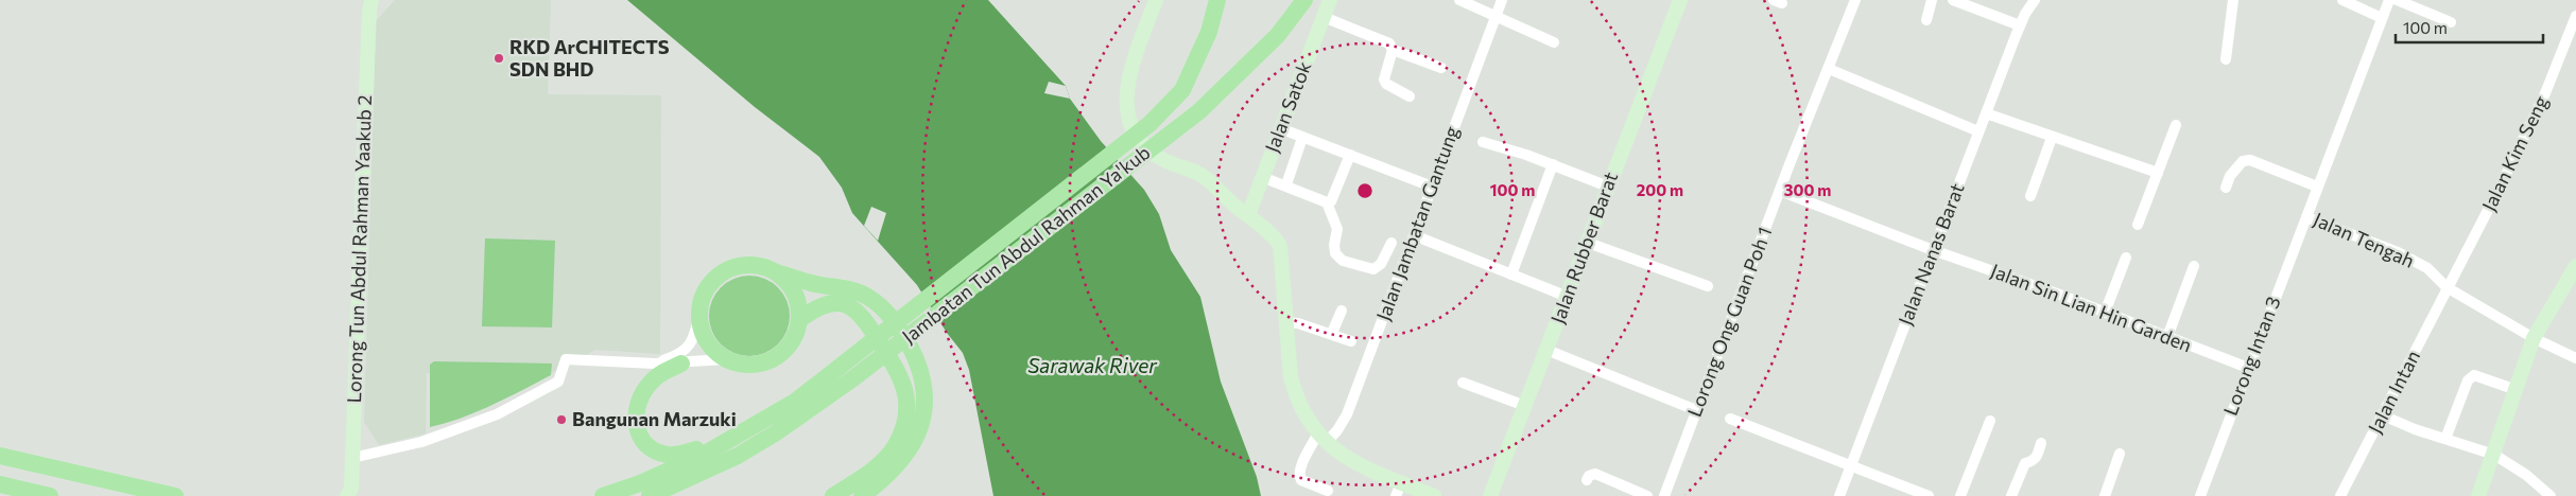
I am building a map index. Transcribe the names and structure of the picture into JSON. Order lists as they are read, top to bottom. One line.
{"streets":{"main road":["Jalan Satok","Jambatan Tun Abdul Rahman Ya'kub","Jalan Rubber Barat","Lorong Tun Abdul Rahman Yaakub 2"],"street":["Jalan Kim Seng","Jalan Jambatan Gantung","Jalan Tengah","Jalan Nanas Barat","Jalan Sin Lian Hin Garden","Lorong Ong Guan Poh 1","Lorong Intan 3","Jalan Intan"]},"crossings":[["Jalan Kim Seng","Jalan Tengah"],["Jalan Kim Seng","Jalan Intan"],["Jalan Tengah","Lorong Intan 3"],["Jalan Tengah","Jalan Intan"],["Jalan Nanas Barat","Jalan Sin Lian Hin Garden"],["Jalan Sin Lian Hin Garden","Lorong Ong Guan Poh 1"],["Jalan Sin Lian Hin Garden","Lorong Intan 3"]],"water":["Sarawak River"],"places":["RKD ArCHITECTS SDN BHD","Bangunan Marzuki"],"scale_bar":"100 m","rings":["100 m","200 m","300 m"]}
